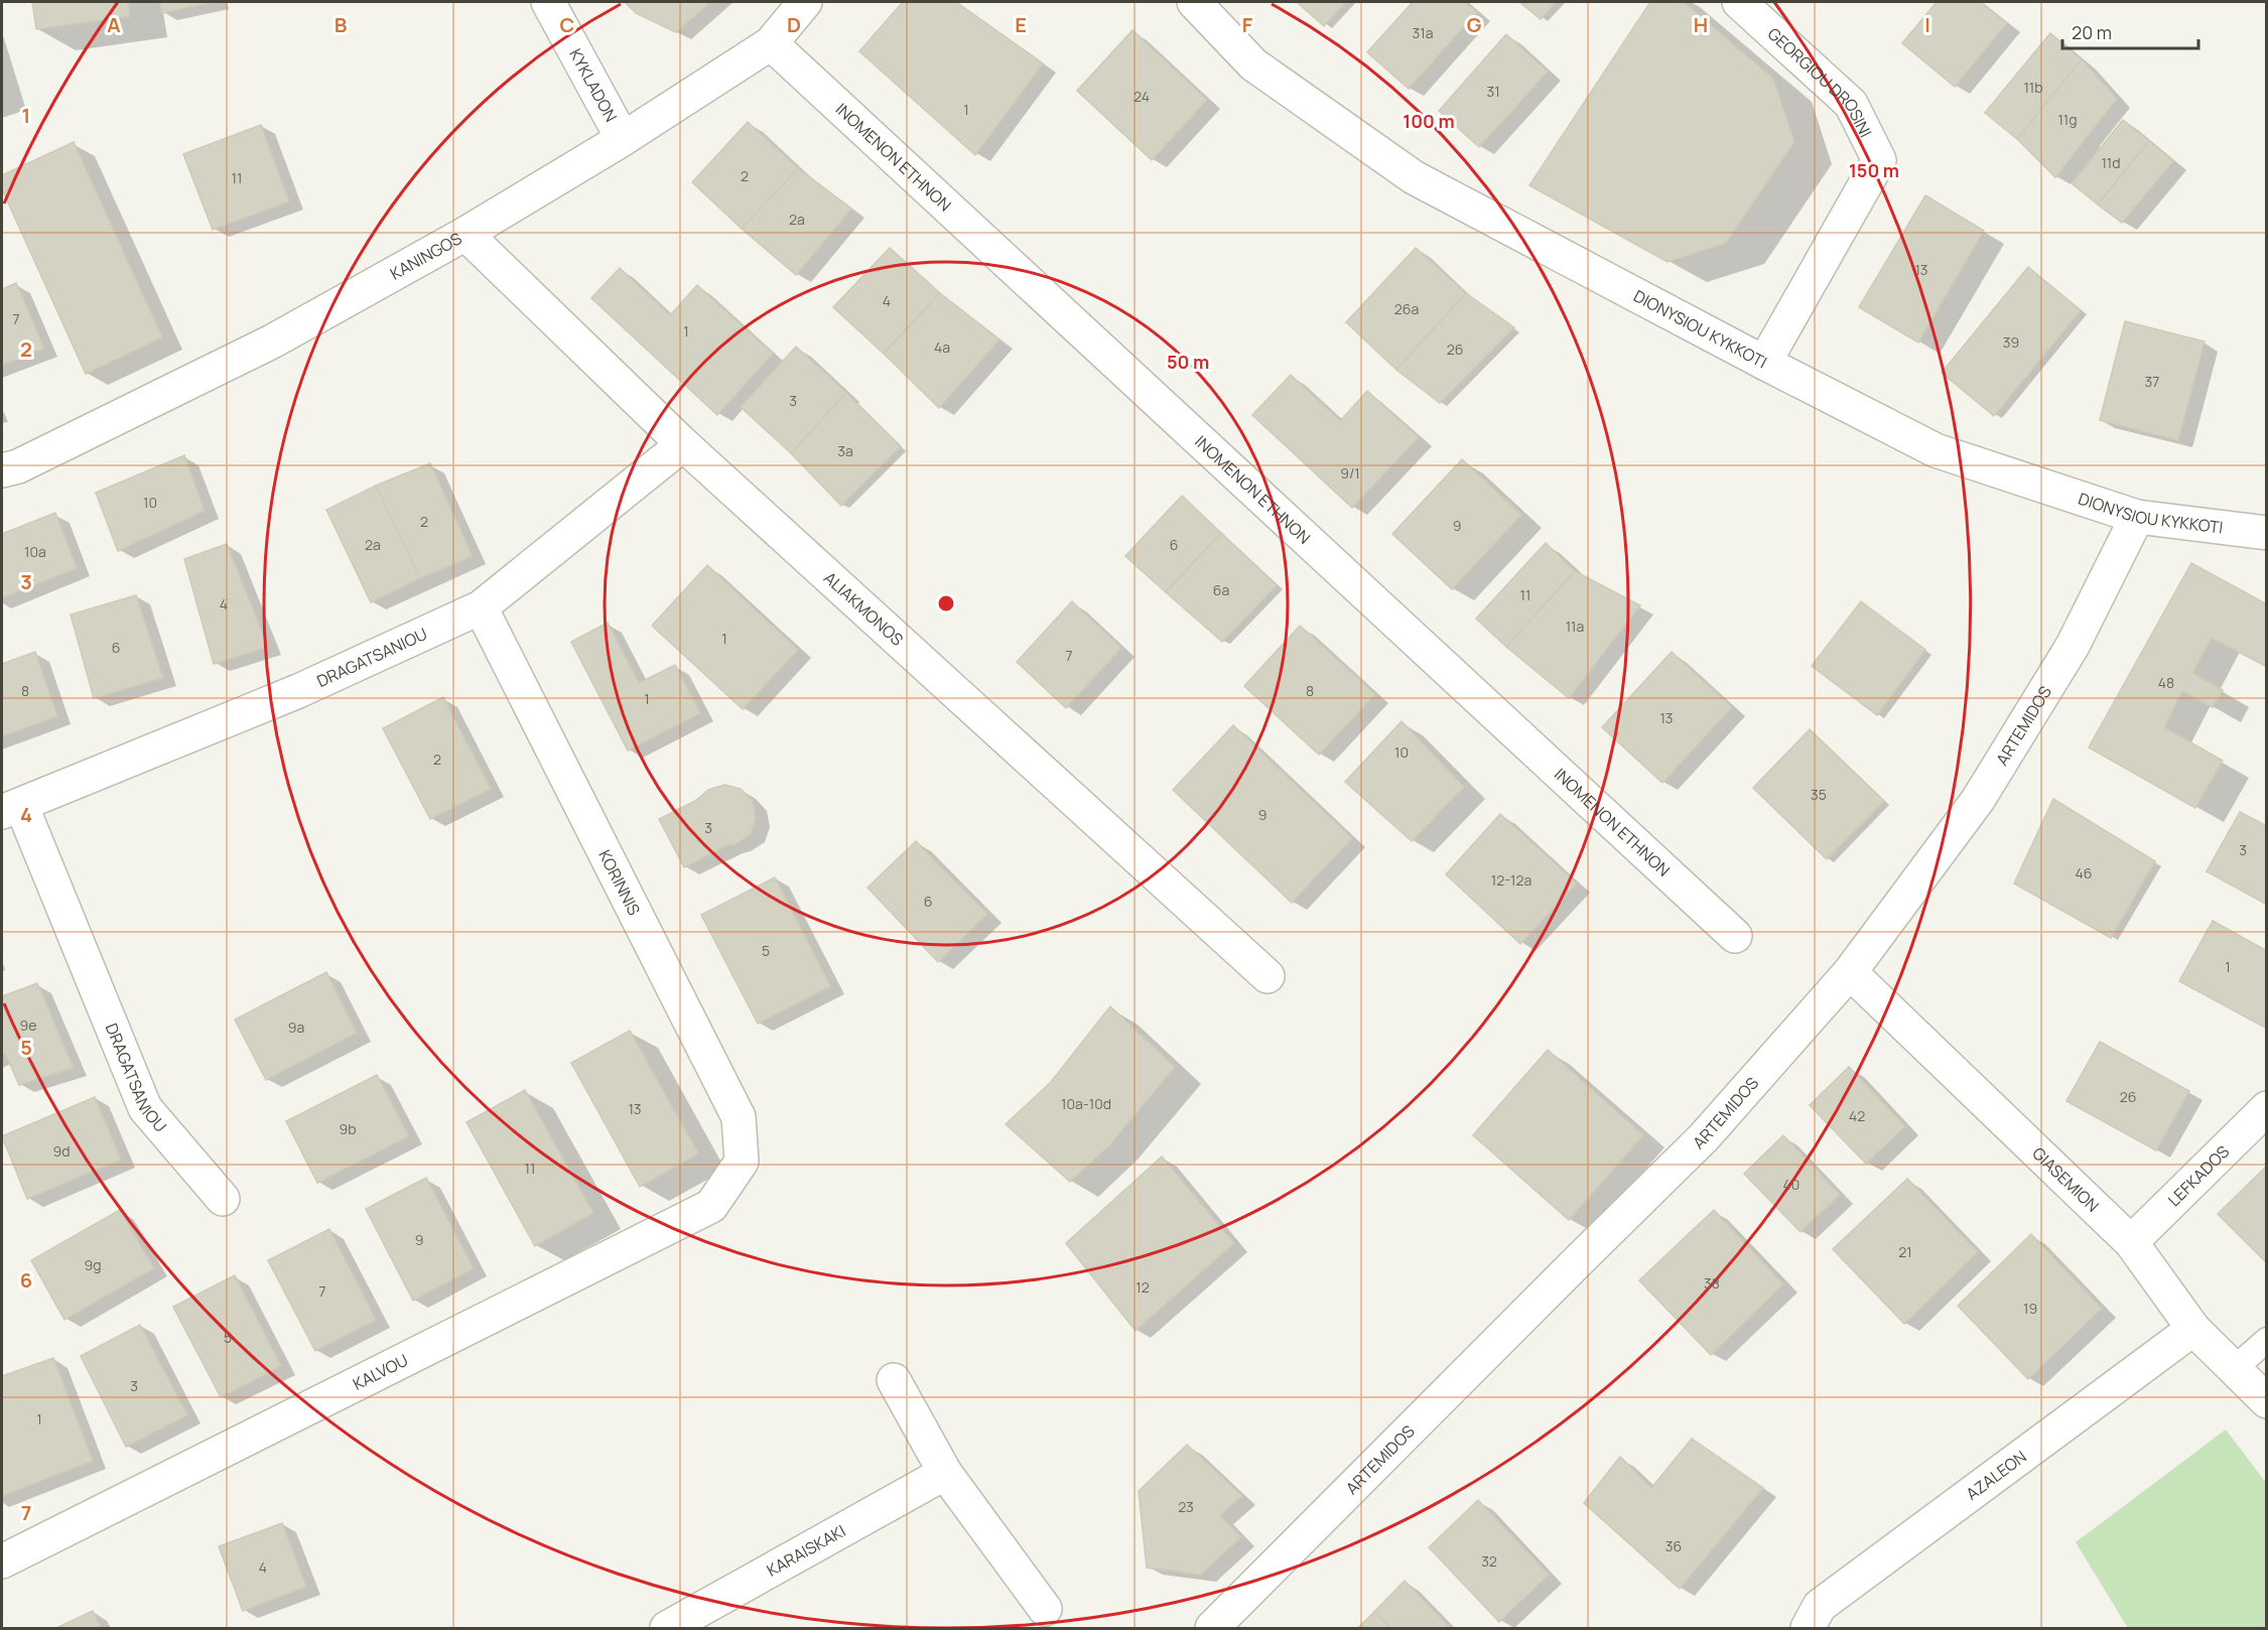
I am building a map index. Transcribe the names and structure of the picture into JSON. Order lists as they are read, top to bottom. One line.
{"streets":{"street":["GEORGIOU DROSINI","KYKLADON","INOMENON ETHNON","KANINGOS","DIONYSIOU KYKKOTI","ALIAKMONOS","DRAGATSANIOU","ARTEMIDOS","KORINNIS","LEFKADOS","GIASEMION","KALVOU","AZALEON","KARAISKAKI"]},"crossings":[["GEORGIOU DROSINI","DIONYSIOU KYKKOTI"],["KYKLADON","KANINGOS"],["INOMENON ETHNON","KANINGOS"],["KANINGOS","ALIAKMONOS"],["DIONYSIOU KYKKOTI","ARTEMIDOS"],["ALIAKMONOS","DRAGATSANIOU"],["DRAGATSANIOU","KORINNIS"],["ARTEMIDOS","GIASEMION"],["KORINNIS","KALVOU"],["LEFKADOS","GIASEMION"],["GIASEMION","AZALEON"]],"house_numbers":["31a","11b","31","24","1","11g","11d","2","11","2a","13","4","26a","7","1","39","4a","26","37","3","3a","9/1","10","2","9","2a","6","10a","6a","11","4","11a","1","6","7","48","8","8","1","13","10","2","35","9","3","3","46","12-12a","6","5","1","9e","9a","26","10a-10d","13","42","9b","9d","11","40","9","21","9g","38","12","7","19","5","3","1","23","36","32","4"],"scale_bar":"20 m","grid":{"columns":["A","B","C","D","E","F","G","H","I"],"rows":["1","2","3","4","5","6","7"]},"rings":["100 m","150 m","50 m"]}
